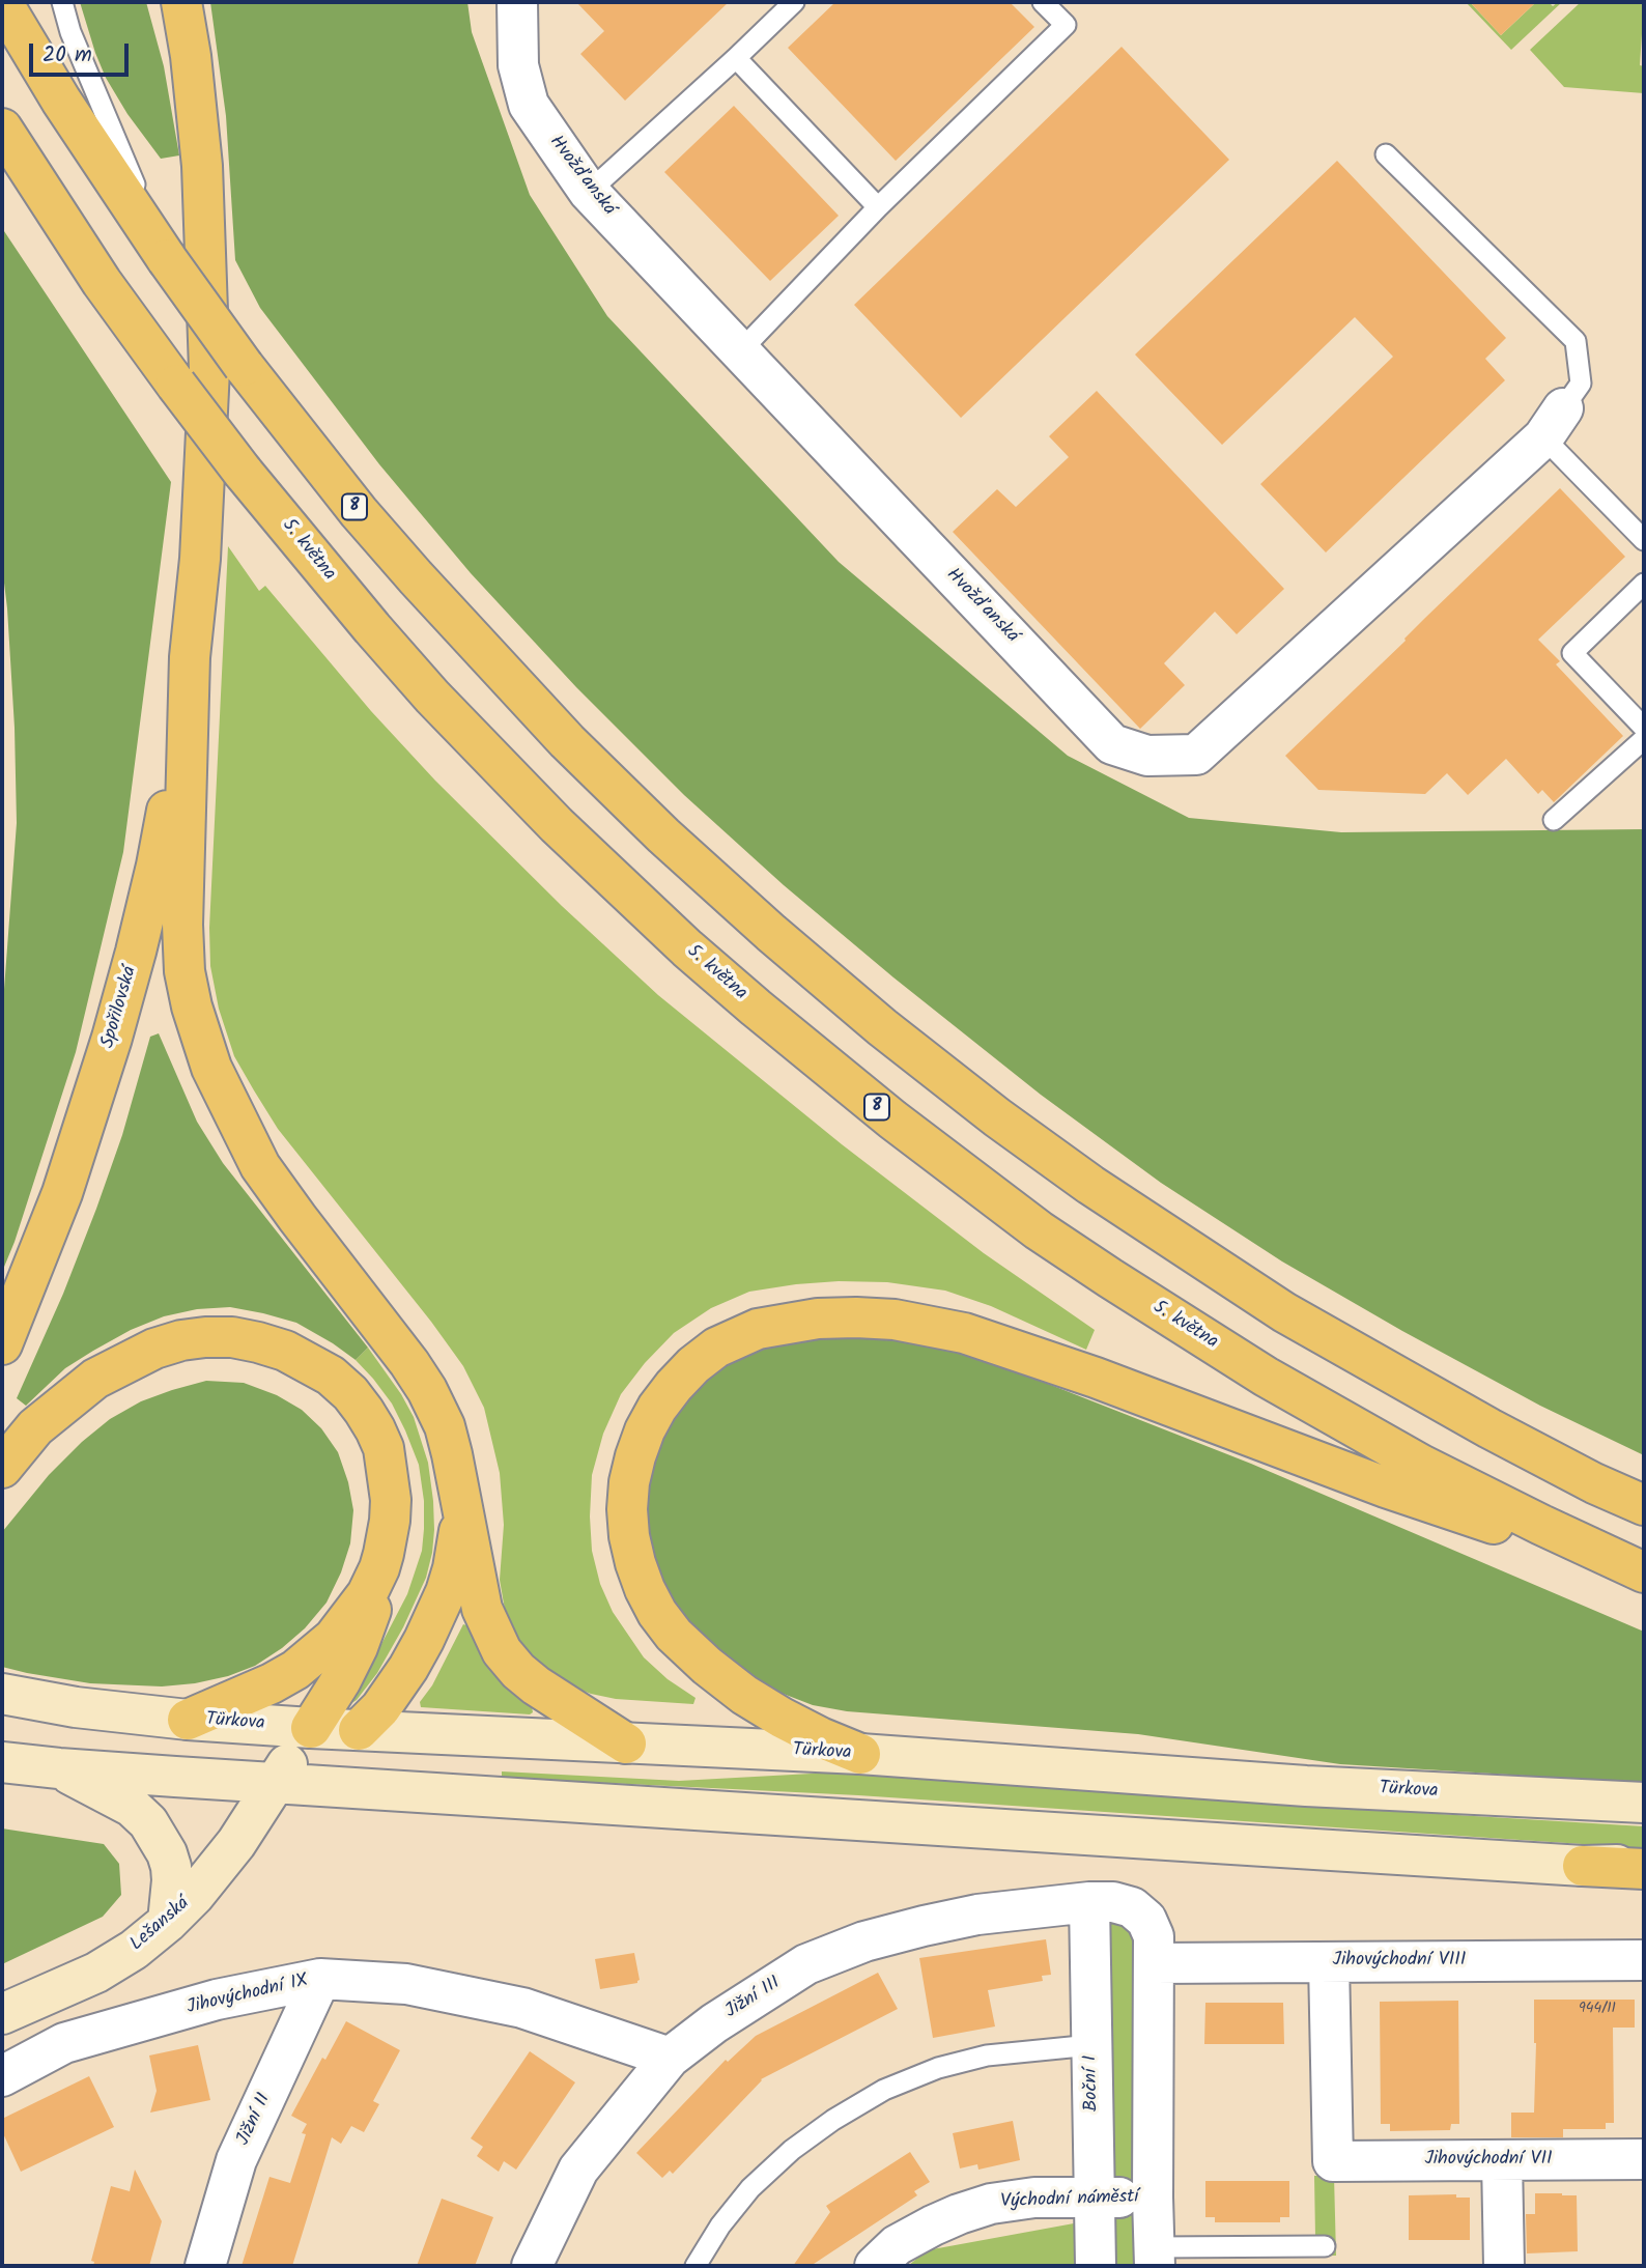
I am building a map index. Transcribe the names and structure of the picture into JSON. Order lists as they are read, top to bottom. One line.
{"streets":{"highway":["8","5. května","Spořilovská"],"main road":["Türkova","Lešanská"],"street":["Hvožďanská","Jihovýchodní VIII","Jihovýchodní IX","Jižní III","Boční I","Jižní II","Jihovýchodní VII","Východní náměstí"]},"crossings":[["Türkova","Lešanská"],["Jihovýchodní VIII","Jižní III"],["Jihovýchodní VIII","Jihovýchodní VII"],["Jihovýchodní IX","Jižní III"],["Jihovýchodní IX","Jižní II"],["Jižní III","Boční I"],["Boční I","Východní náměstí"]],"house_numbers":["944/11"],"scale_bar":"20 m"}
